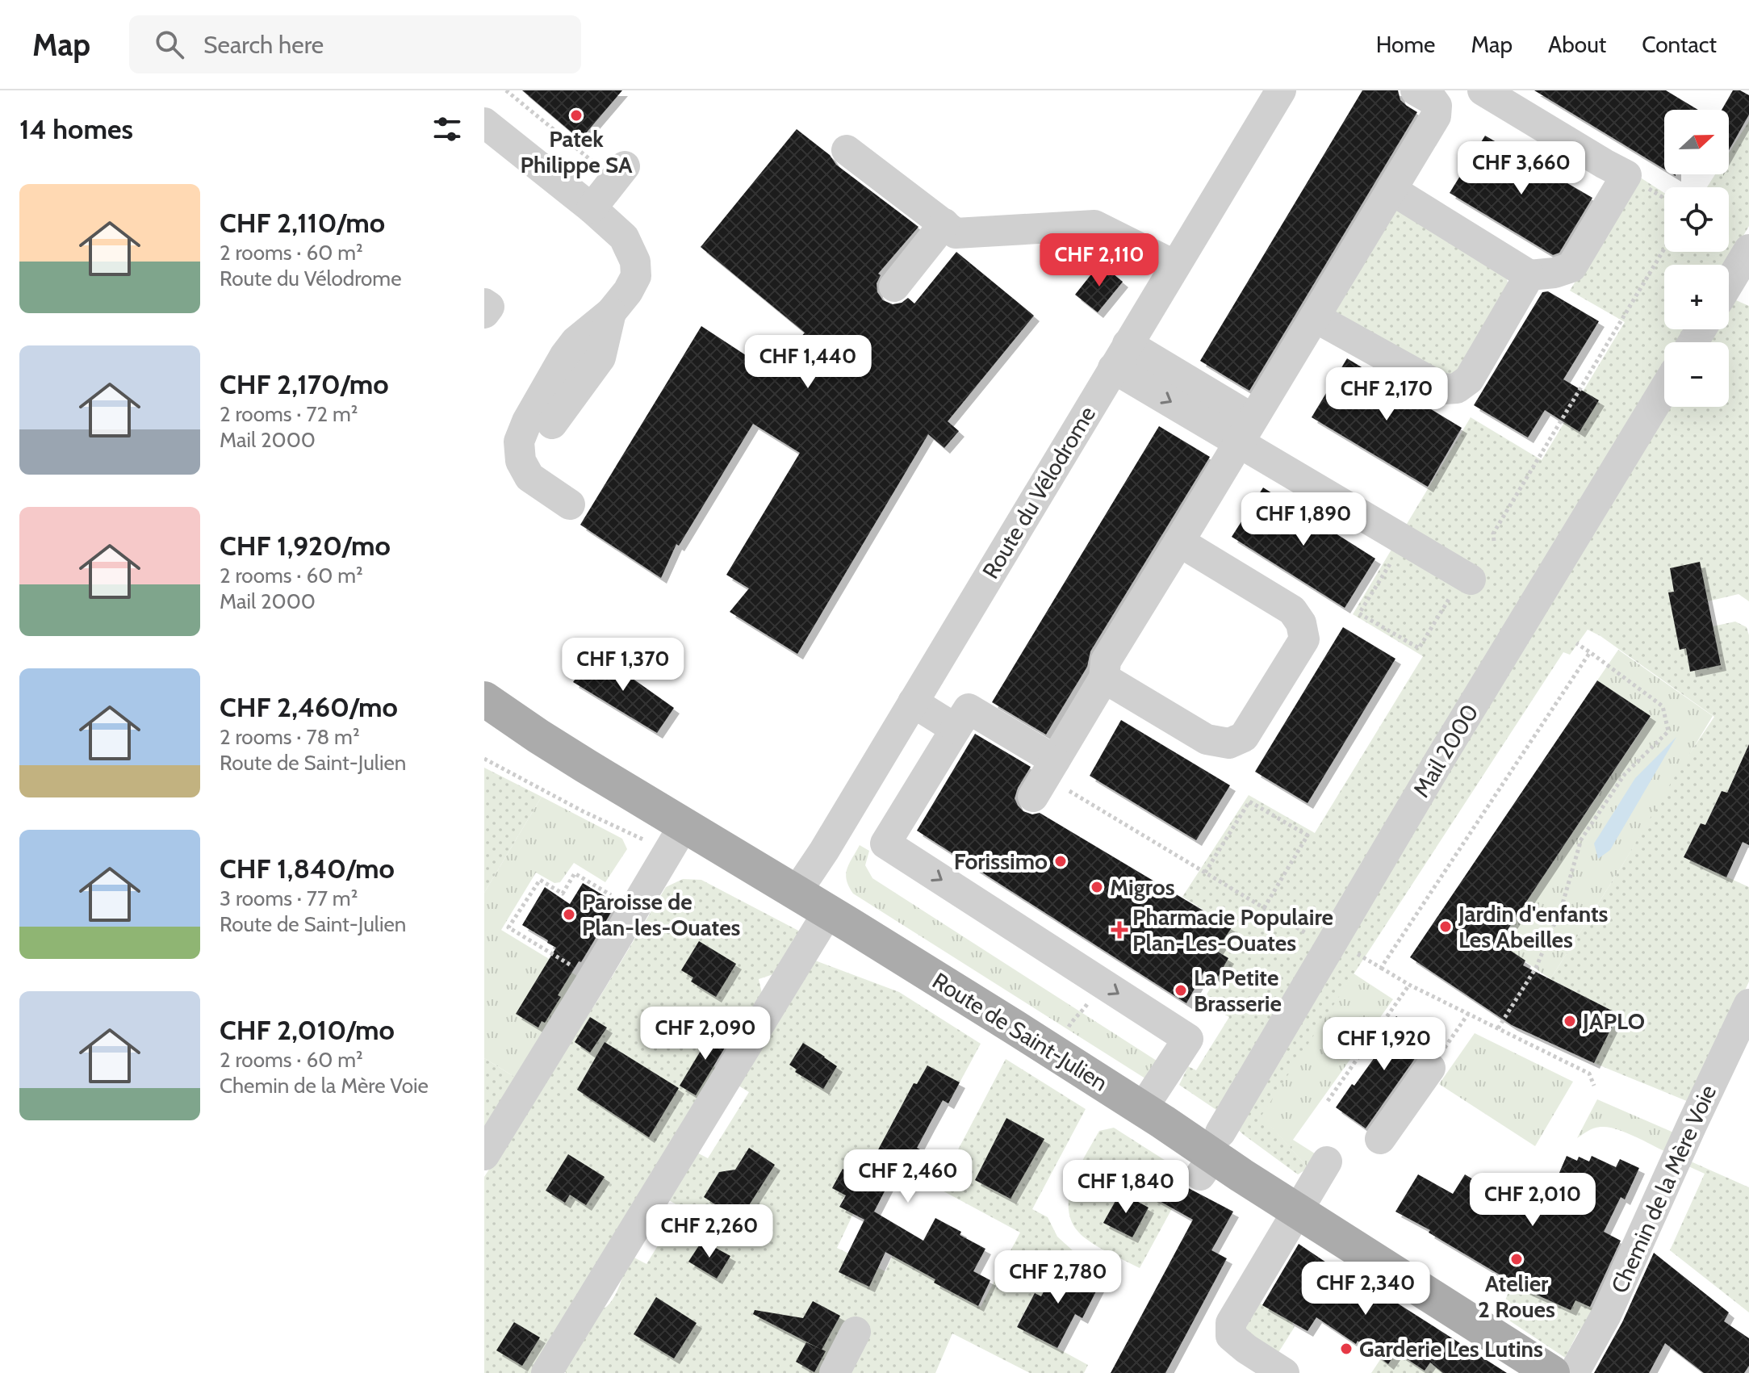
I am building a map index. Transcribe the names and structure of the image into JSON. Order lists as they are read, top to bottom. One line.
{"streets":{"main road":["Route de Saint-Julien"],"street":["Route du Vélodrome","Mail 2000","Chemin de la Mère Voie"]},"crossings":[["Route du Vélodrome","Route de Saint-Julien"],["Mail 2000","Route de Saint-Julien"]],"places":{"other":["Patek Philippe SA","Forissimo","Migros","Paroisse de Plan-les-Ouates","Jardin d'enfants Les Abeilles","La Petite Brasserie","JAPLO","Atelier 2 Roues","Garderie Les Lutins"],"health":["Pharmacie Populaire Plan-Les-Ouates"]},"north":"right","page":{"header":"Map","search":"Search here","nav":["Home","Map","About","Contact"],"heading":"14 homes","map_buttons":["+","−"],"price":["CHF 3,660","CHF 2,110","CHF 1,440","CHF 2,170","CHF 1,890","CHF 1,370","CHF 2,090","CHF 1,920","CHF 2,460","CHF 1,840","CHF 2,010","CHF 2,260","CHF 2,780","CHF 2,340"],"list":[{"name":"CHF 2,110/mo","note":"2 rooms · 60 m² · Route du Vélodrome"},{"name":"CHF 2,170/mo","note":"2 rooms · 72 m² · Mail 2000"},{"name":"CHF 1,920/mo","note":"2 rooms · 60 m² · Mail 2000"},{"name":"CHF 2,460/mo","note":"2 rooms · 78 m² · Route de Saint-Julien"},{"name":"CHF 1,840/mo","note":"3 rooms · 77 m² · Route de Saint-Julien"},{"name":"CHF 2,010/mo","note":"2 rooms · 60 m² · Chemin de la Mère Voie"}]}}
